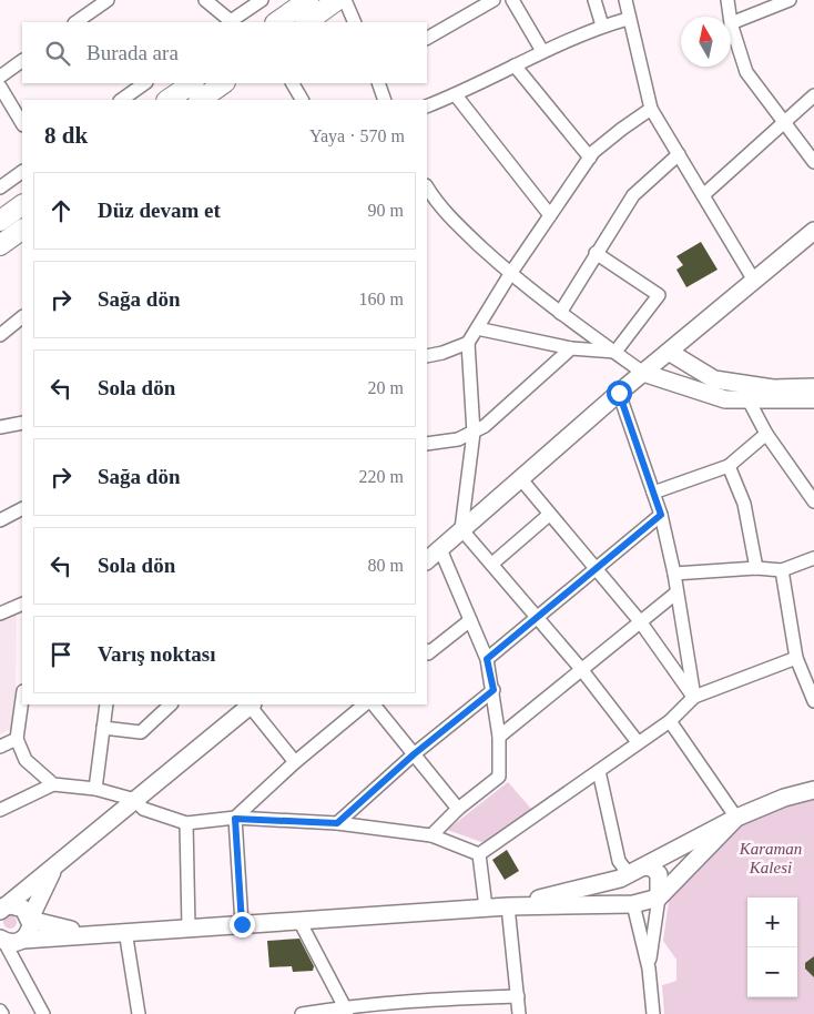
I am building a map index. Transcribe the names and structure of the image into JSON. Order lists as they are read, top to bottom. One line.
{"parks":["Karaman Kalesi"],"north":"top","page":{"search":"Burada ara","heading":["8 dk","Yaya · 570 m"],"list":[["Düz devam et","90 m"],["Sağa dön","160 m"],["Sola dön","20 m"],["Sağa dön","220 m"],["Sola dön","80 m"],"Varış noktası"],"map_buttons":["+","−"]}}
